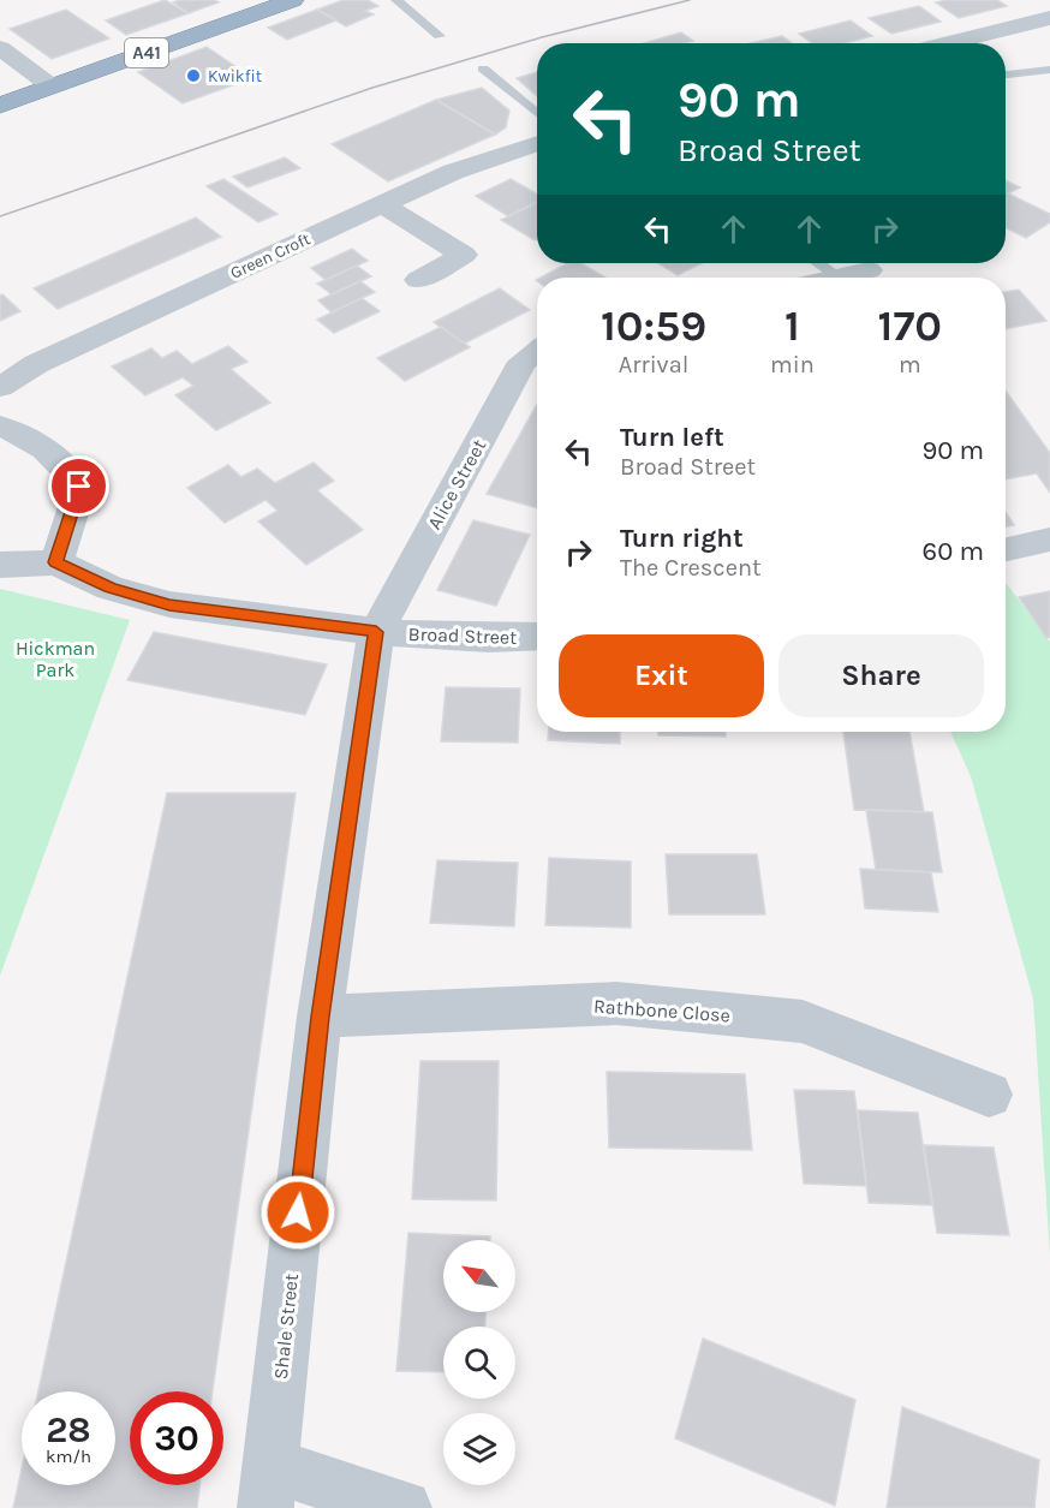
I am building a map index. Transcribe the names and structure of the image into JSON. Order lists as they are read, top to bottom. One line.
{"streets":{"highway":["A41"],"street":["Green Croft","Alice Street","Broad Street","Rathbone Close","Shale Street"]},"crossings":[["Alice Street","Broad Street"],["Alice Street","Shale Street"],["Broad Street","Shale Street"],["Rathbone Close","Shale Street"]],"parks":["Hickman Park"],"places":["Kwikfit"],"north":"top left","page":{"turn":["90 m","Broad Street"],"eta":["10:59","Arrival","1","min","170","m"],"list":[{"name":"Turn left","note":"Broad Street","value":"90 m"},{"name":"Turn right","note":"The Crescent","value":"60 m"}],"buttons":["Exit","Share"],"speed":"28 km/h","limit":"30"}}
